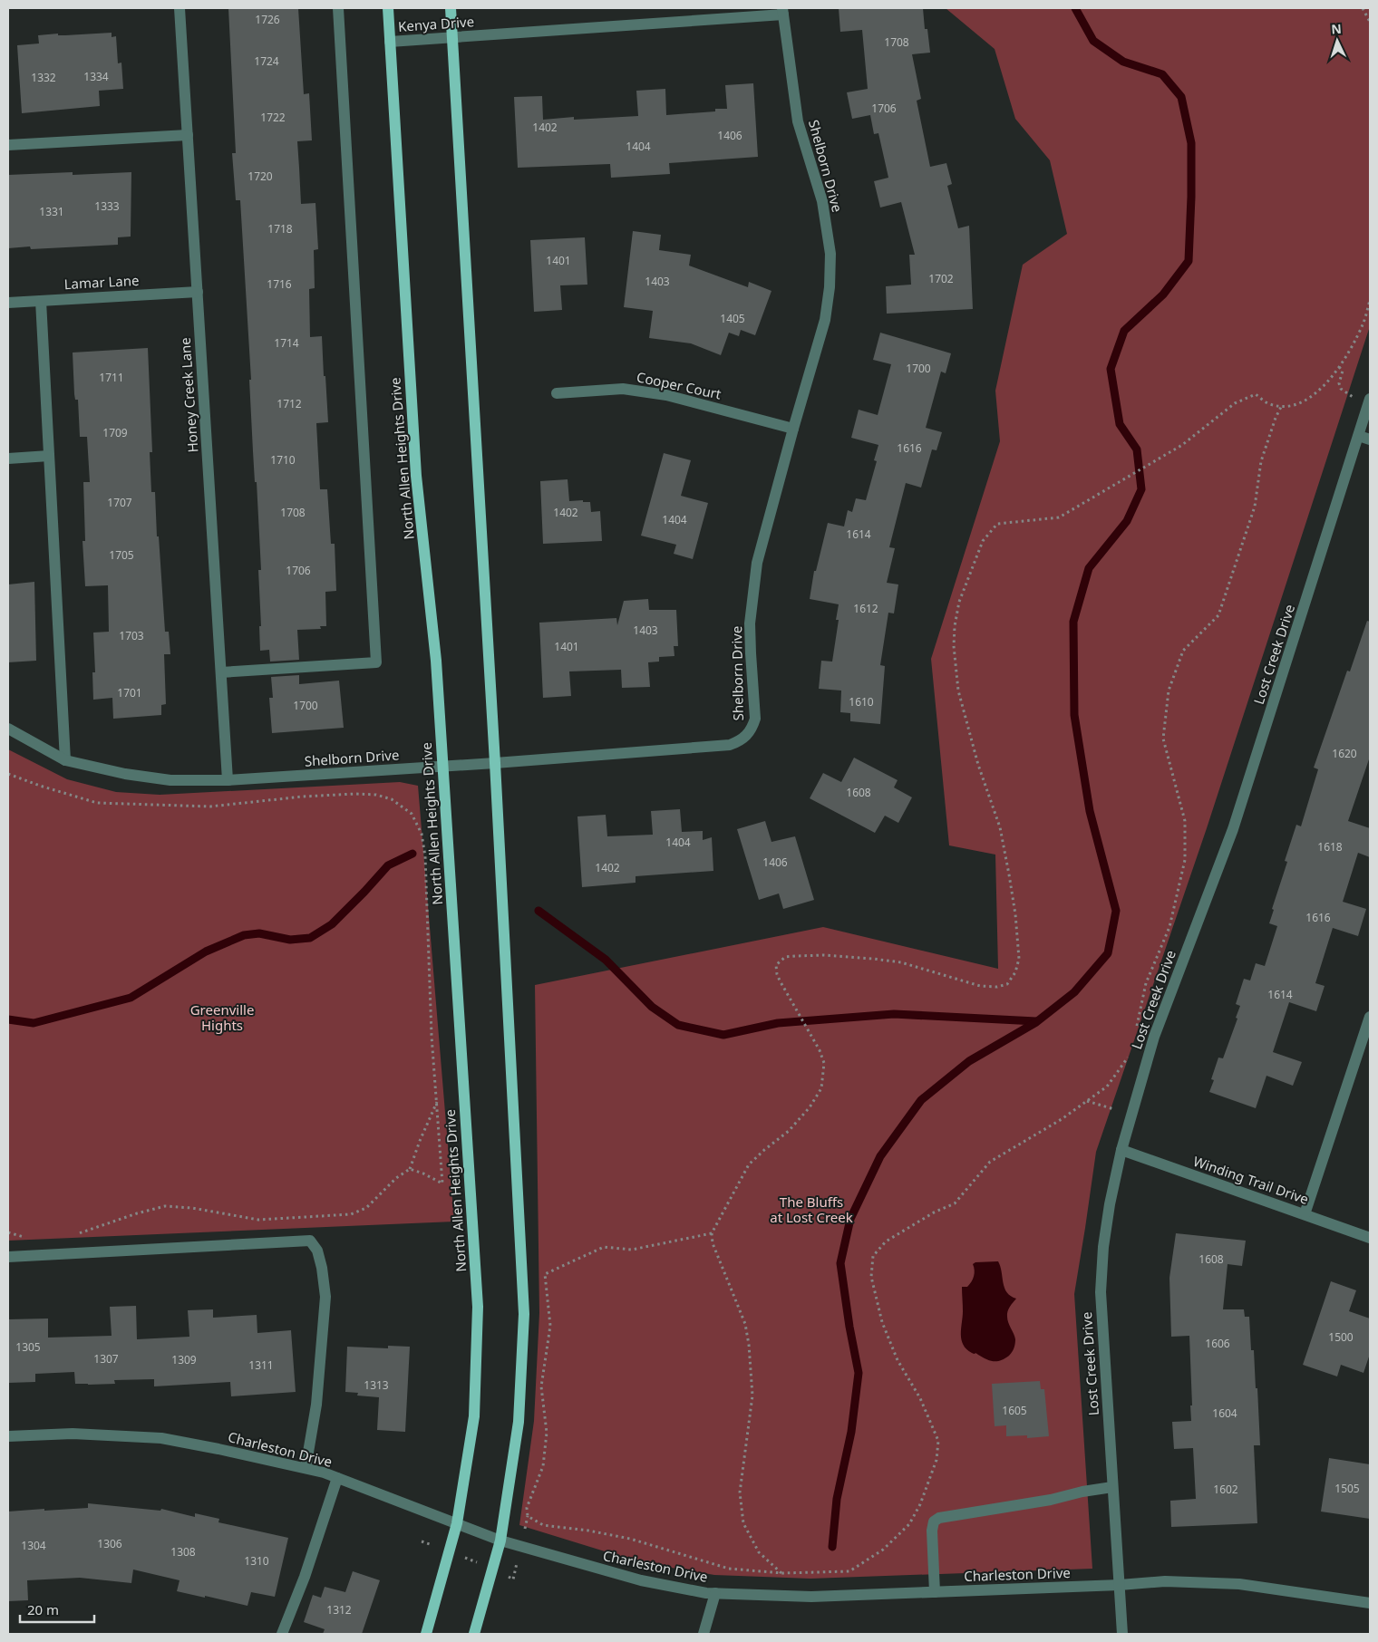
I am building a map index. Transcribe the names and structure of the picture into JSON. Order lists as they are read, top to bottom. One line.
{"streets":{"main road":["North Allen Heights Drive"],"street":["Kenya Drive","Shelborn Drive","Lamar Lane","Cooper Court","Honey Creek Lane","Lost Creek Drive","Winding Trail Drive","Charleston Drive"]},"crossings":[["Kenya Drive","Shelborn Drive"],["Kenya Drive","North Allen Heights Drive"],["Shelborn Drive","Cooper Court"],["Shelborn Drive","Honey Creek Lane"],["Shelborn Drive","North Allen Heights Drive"],["Lamar Lane","Honey Creek Lane"],["North Allen Heights Drive","Charleston Drive"],["Lost Creek Drive","Winding Trail Drive"],["Lost Creek Drive","Charleston Drive"]],"parks":["Greenville Hights","The Bluffs at Lost Creek"],"house_numbers":["1726","1708","1724","1334","1332","1706","1722","1402","1406","1404","1720","1333","1331","1718","1401","1702","1403","1716","1405","1714","1700","1711","1712","1709","1616","1710","1707","1708","1402","1404","1614","1705","1706","1612","1403","1703","1401","1701","1610","1700","1620","1608","1404","1618","1406","1402","1616","1614","1608","1500","1606","1305","1307","1309","1311","1313","1605","1604","1505","1602","1306","1304","1308","1310","1312"],"scale_bar":"20 m","north":"top"}
